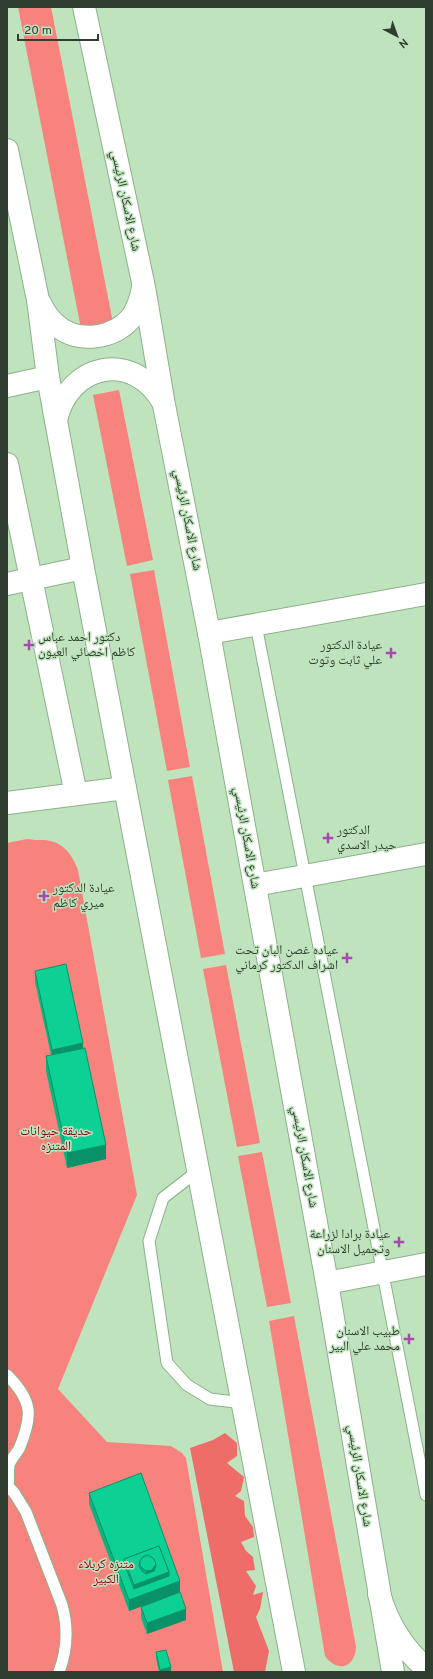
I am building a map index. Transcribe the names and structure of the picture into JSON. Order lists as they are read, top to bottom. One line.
{"streets":{"main road":["شارع الاسكان الرئيسي"]},"parks":["حديقة حيوانات المتنزه","متنزه كربلاء الكبير"],"places":{"health":["دكتور احمد عباس كاظم اخصائي العيون","عيادة الدكتور علي ثابت وتوت","الدكتور حيدر الاسدي","عيادة الدكتور ميري كاظم","عياده غصن البان تحت اشراف الدكتور كرماني","عيادة برادا لزراعة وتجميل الاسنان","طبيب الاسنان محمد علي البير"]},"scale_bar":"20 m","north":"bottom right"}
